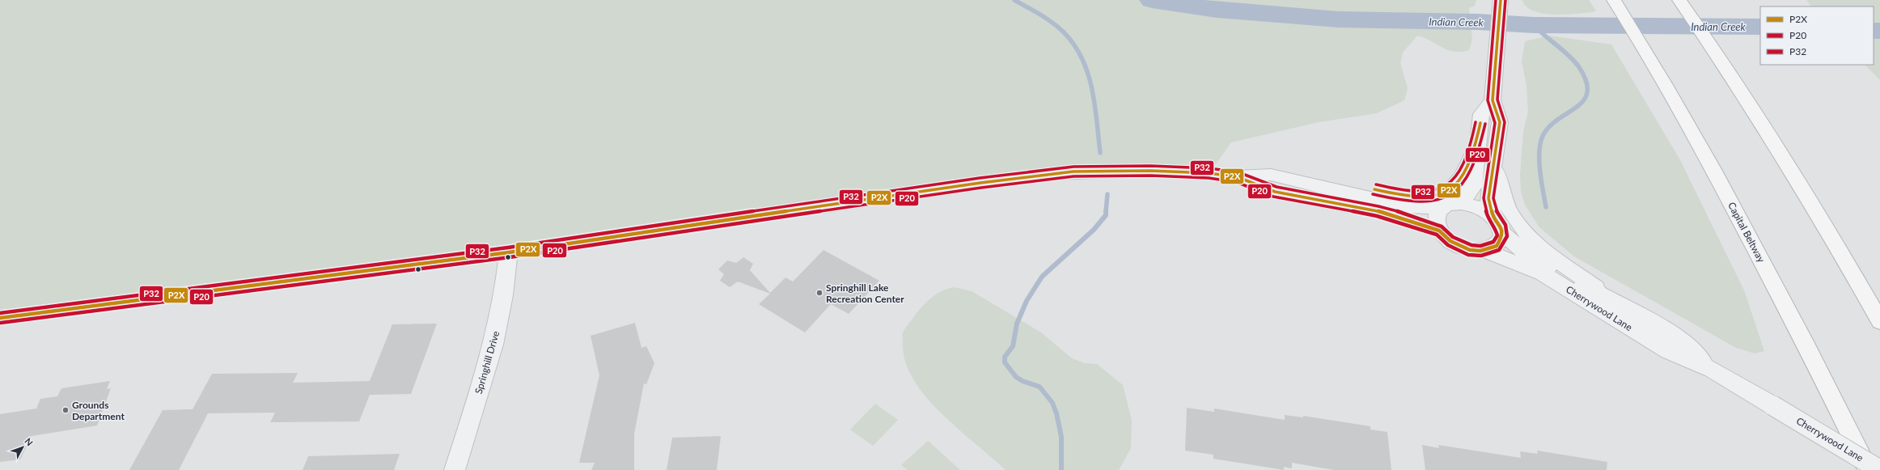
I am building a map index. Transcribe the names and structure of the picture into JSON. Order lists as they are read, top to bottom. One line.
{"streets":{"highway":["Capital Beltway"],"street":["Cherrywood Lane","Springhill Drive"]},"water":["Indian Creek"],"places":["Springhill Lake Recreation Center","Grounds Department"],"lines":["transit line P2X","transit line P20","transit line P32"],"legend":["P2X","P20","P32"],"north":"top right"}
